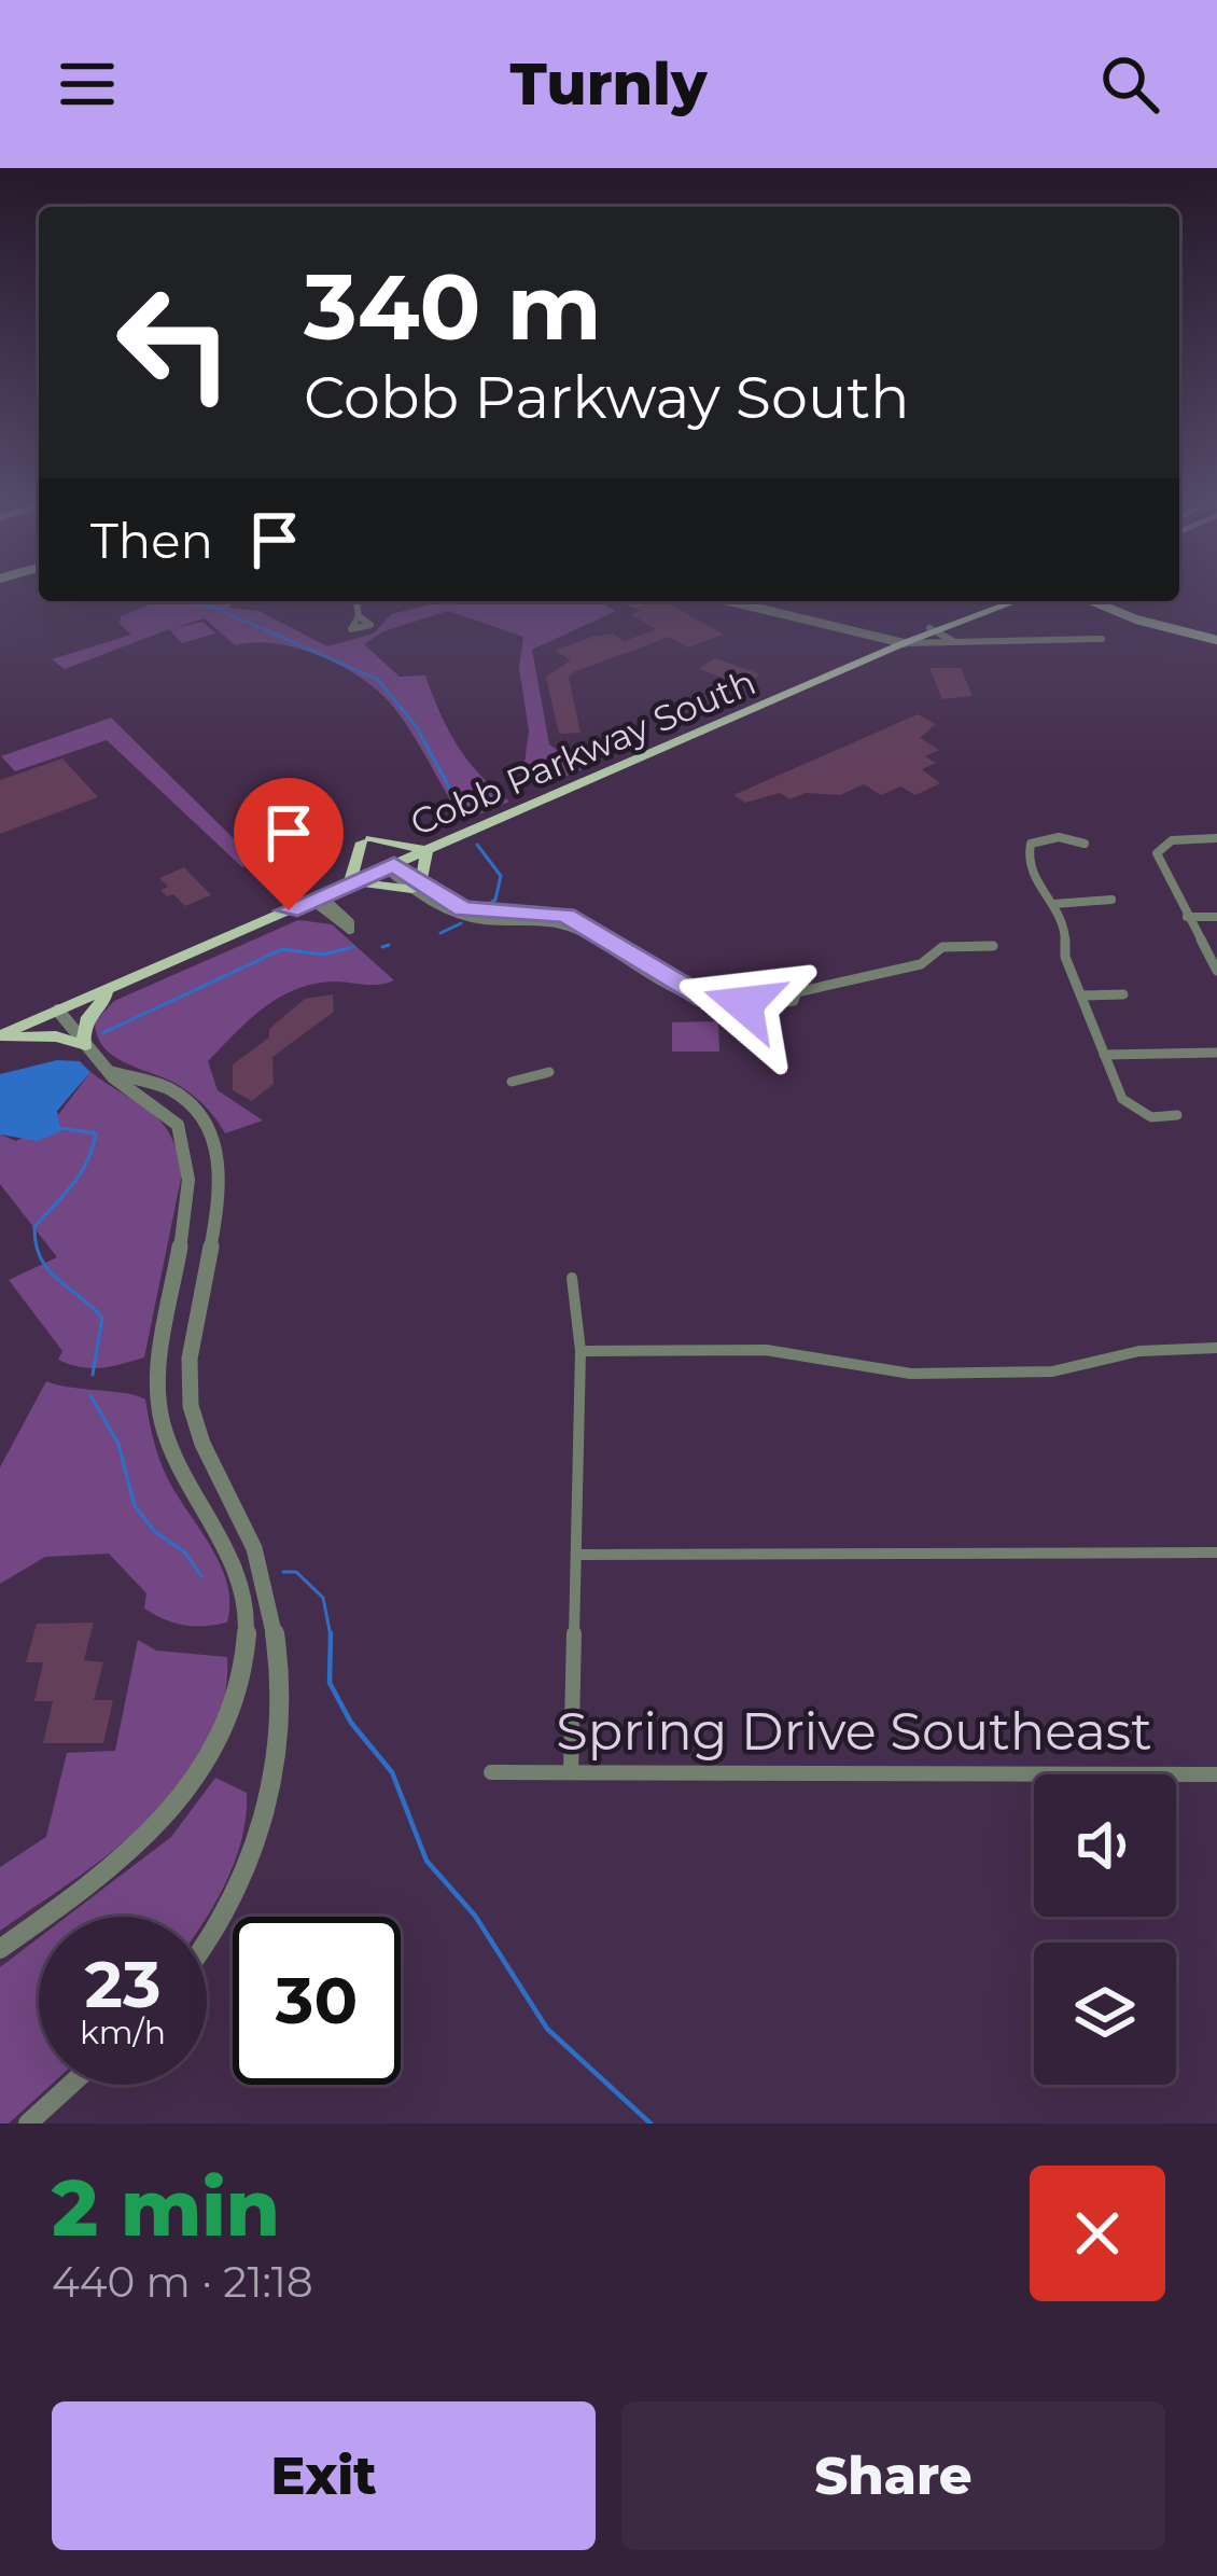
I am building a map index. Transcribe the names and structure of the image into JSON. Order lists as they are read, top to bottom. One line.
{"streets":{"main road":["Cobb Parkway South"],"street":["Spring Drive Southeast"]},"page":{"header":"Turnly","turn":["340 m","Cobb Parkway South"],"then":"Then","speed":"23 km/h","limit":"30","heading":["2 min","440 m · 21:18"],"buttons":["Exit","Share"]}}
